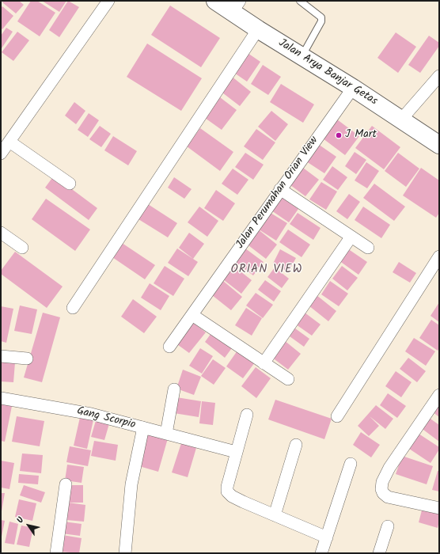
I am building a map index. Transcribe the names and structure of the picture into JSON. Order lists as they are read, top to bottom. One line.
{"streets":{"highway":["Jalan Arya Banjar Getas"],"street":["Jalan Perumahan Orian View","Gang Scorpio"]},"crossings":[["Jalan Arya Banjar Getas","Jalan Perumahan Orian View"]],"districts":["ORIAN VIEW"],"places":["J Mart"],"north":"top left"}
